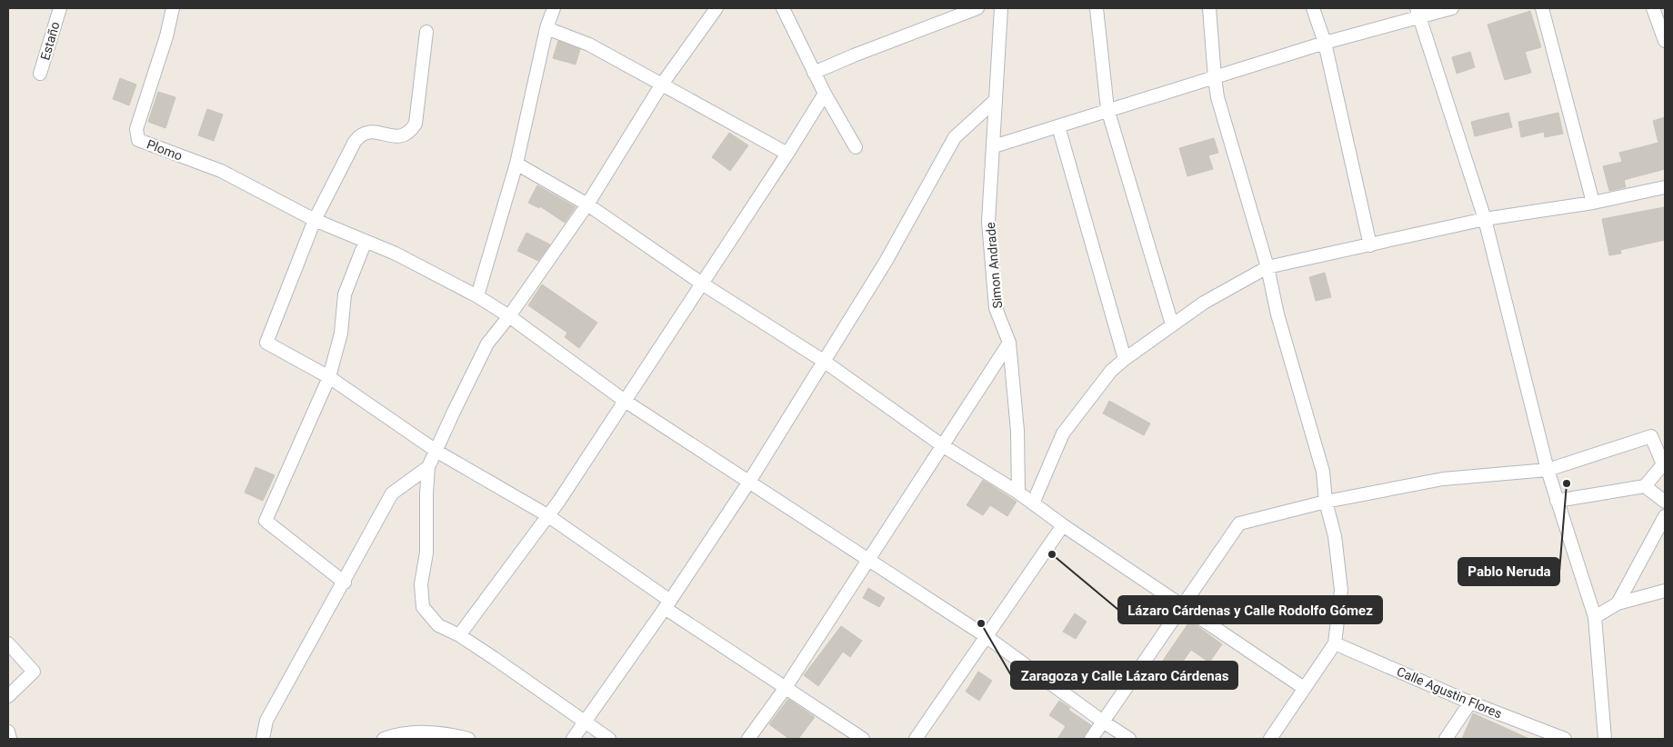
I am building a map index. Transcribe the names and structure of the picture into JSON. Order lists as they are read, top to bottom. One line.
{"streets":{"street":["Estaño","Plomo","Simon Andrade","Calle Agustin Flores"]},"places":["Pablo Neruda","Lázaro Cárdenas y Calle Rodolfo Gómez","Zaragoza y Calle Lázaro Cárdenas"]}
